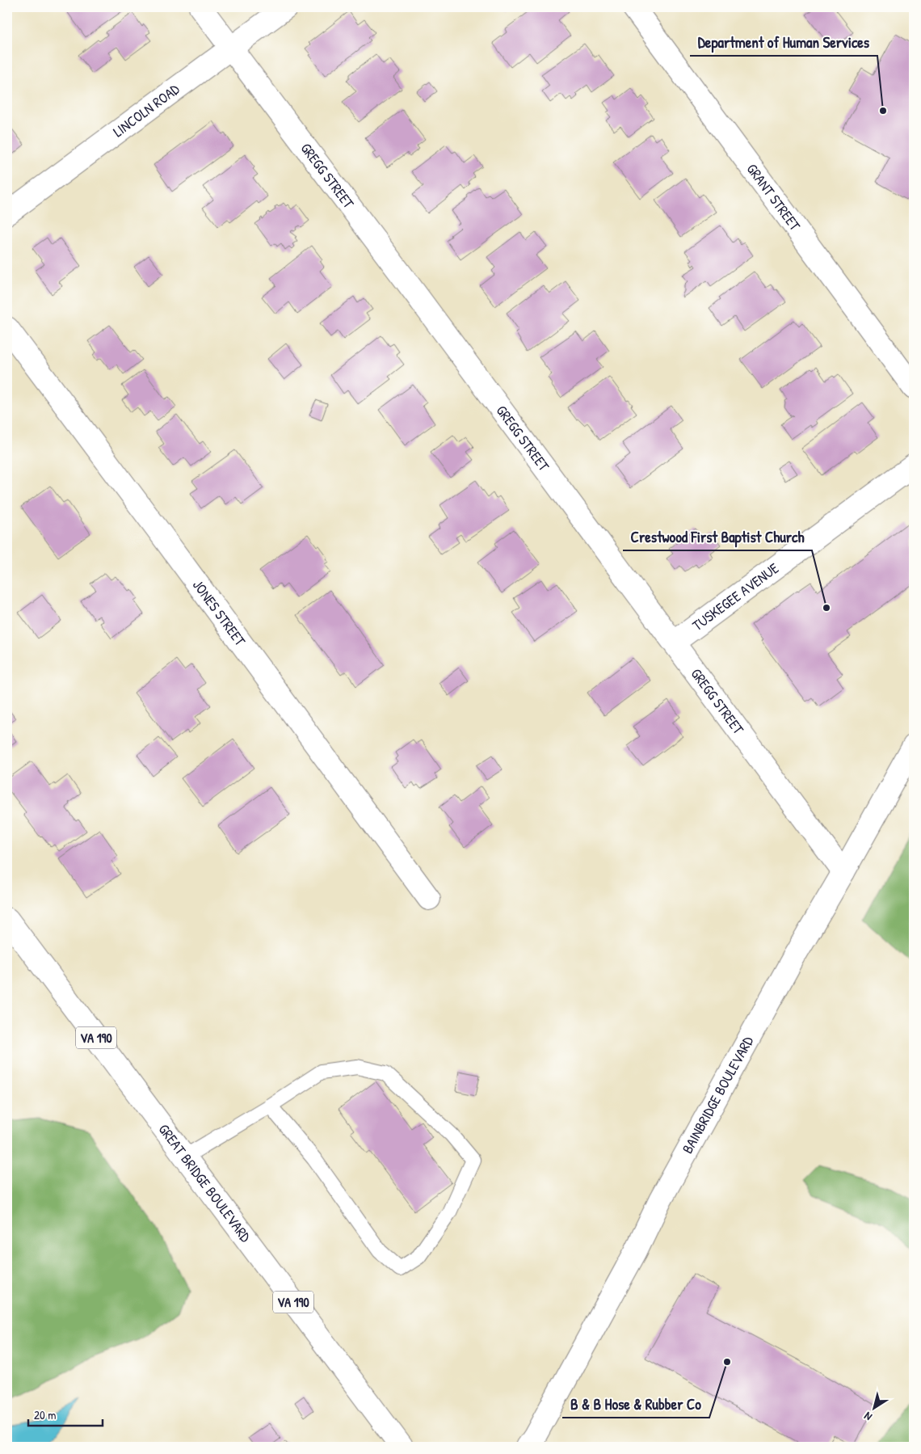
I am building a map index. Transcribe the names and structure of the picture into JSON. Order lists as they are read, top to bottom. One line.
{"streets":{"street":["LINCOLN ROAD","GREGG STREET","GRANT STREET","TUSKEGEE AVENUE","JONES STREET","VA 190","BAINBRIDGE BOULEVARD","GREAT BRIDGE BOULEVARD"]},"crossings":[["LINCOLN ROAD","GREGG STREET"],["GREGG STREET","TUSKEGEE AVENUE"],["GREGG STREET","BAINBRIDGE BOULEVARD"]],"places":["Department of Human Services","Crestwood First Baptist Church","B & B Hose & Rubber Co"],"scale_bar":"20 m","north":"bottom left"}
